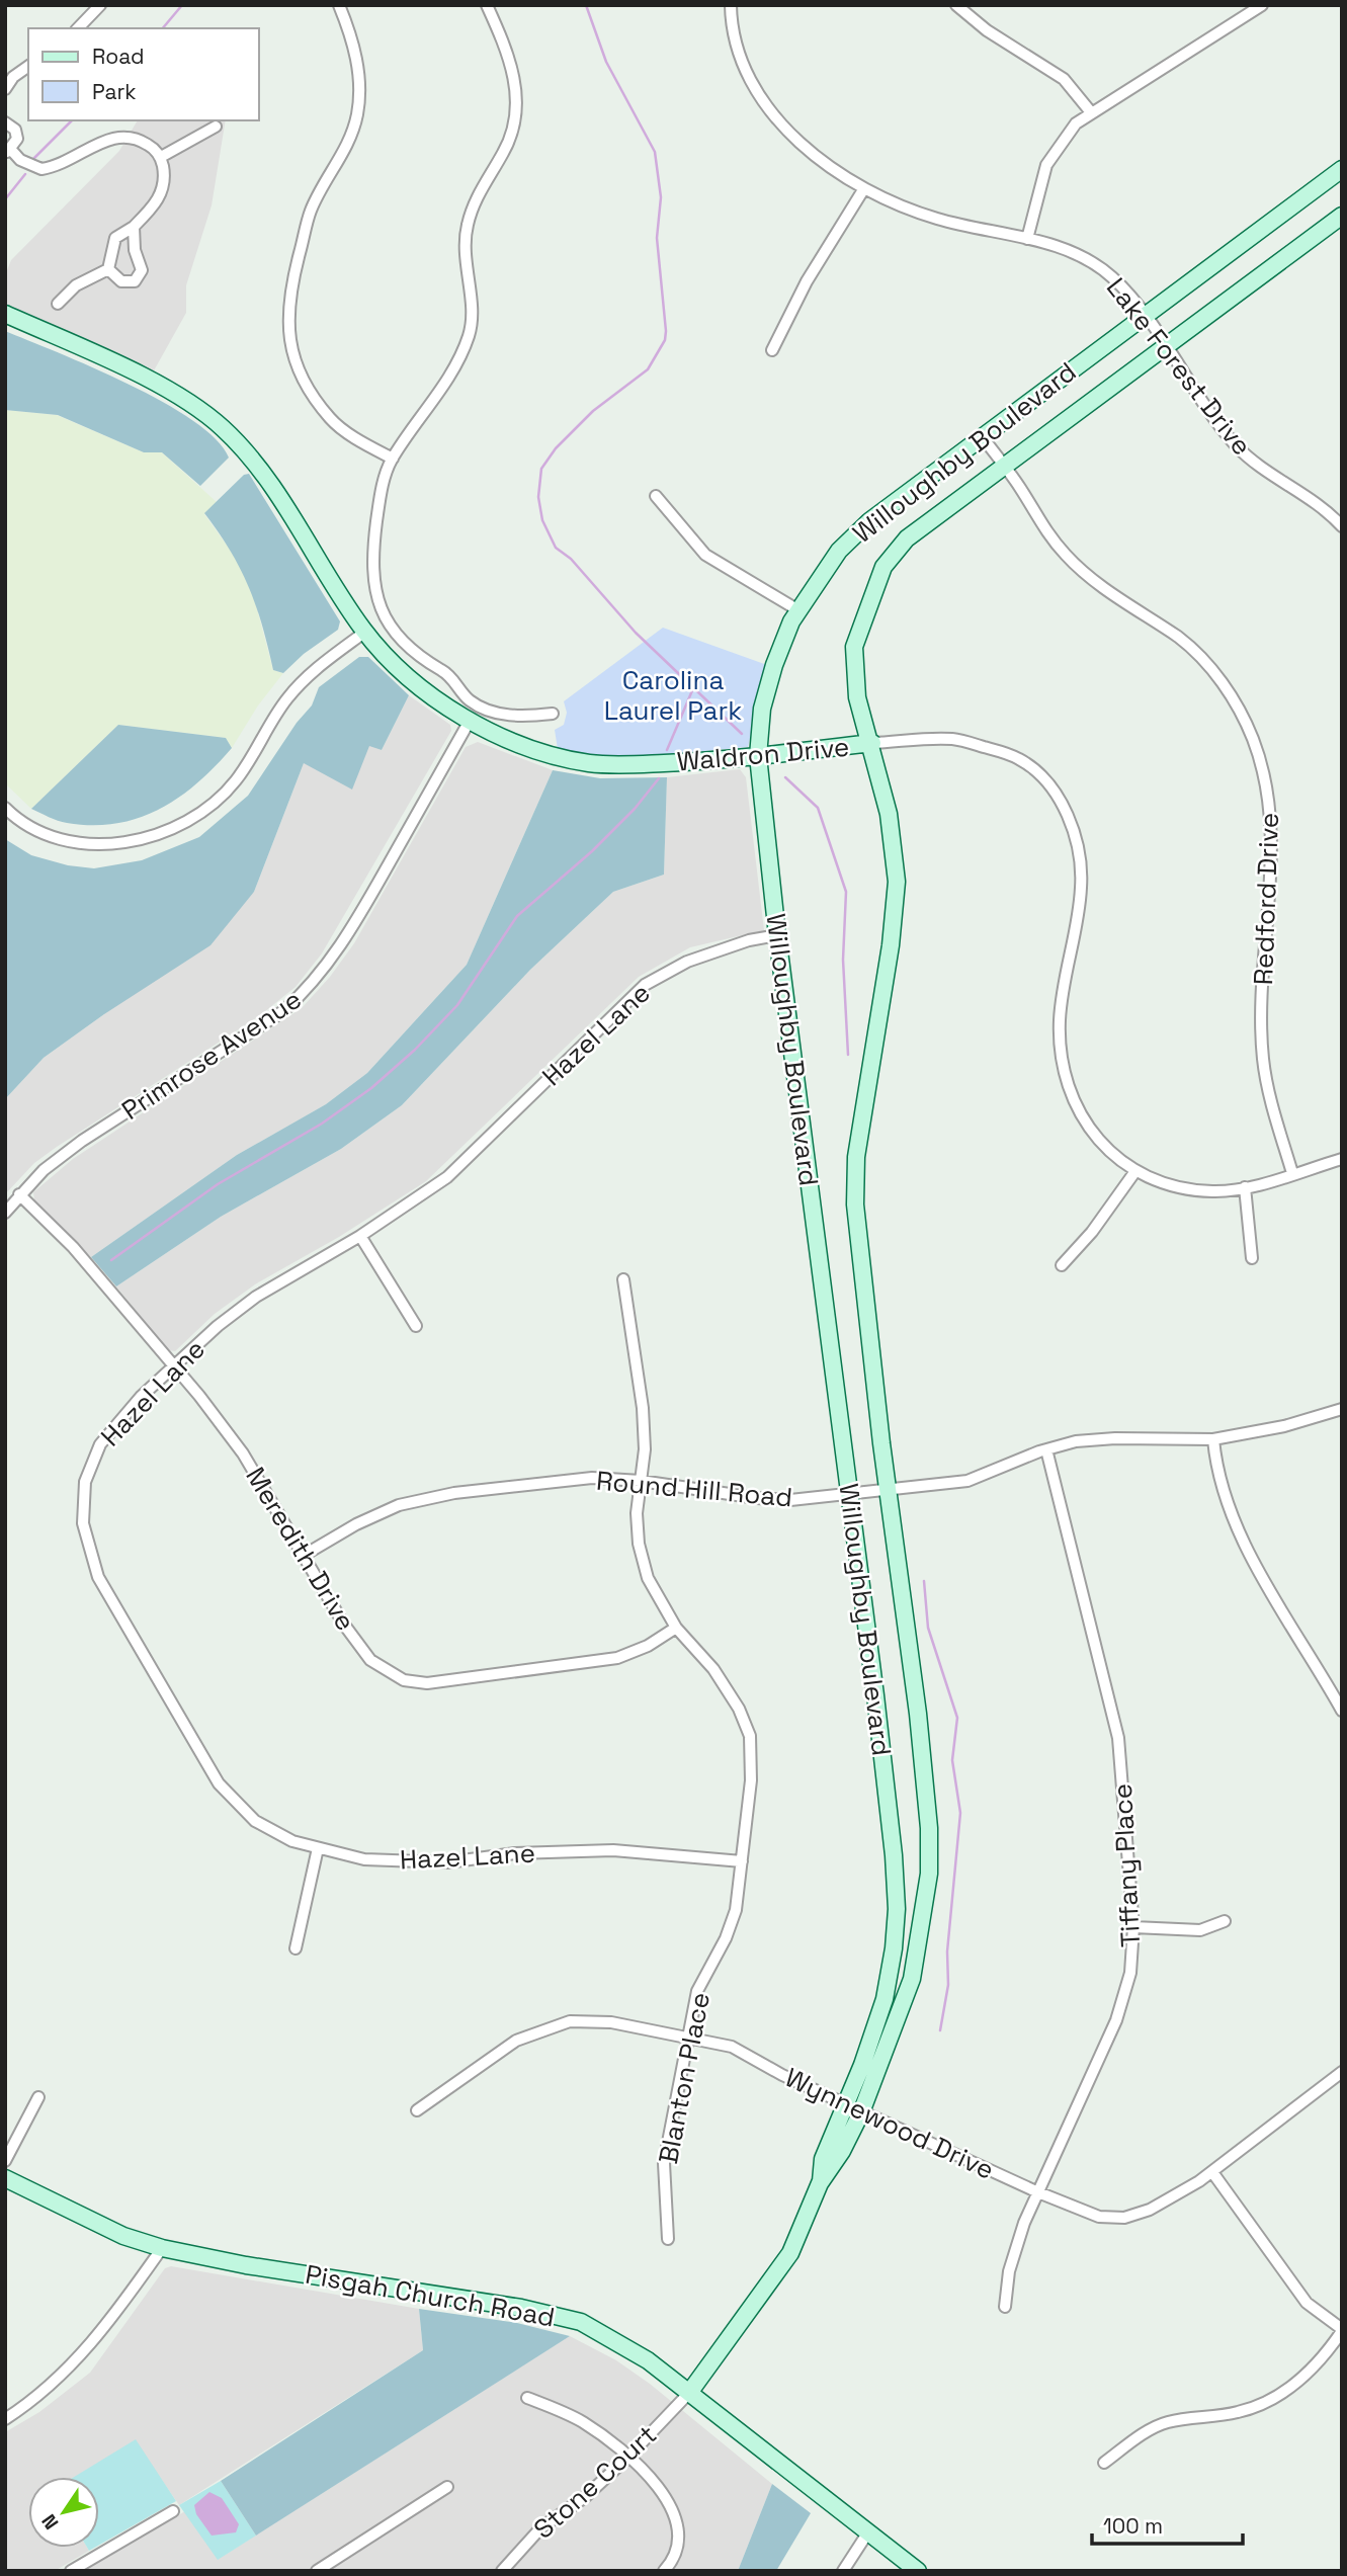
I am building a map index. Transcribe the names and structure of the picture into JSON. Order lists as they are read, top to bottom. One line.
{"streets":{"street":["Lake Forest Drive","Willoughby Boulevard","Waldron Drive","Redford Drive","Hazel Lane","Primrose Avenue","Round Hill Road","Meredith Drive","Tiffany Place","Blanton Place","Wynnewood Drive","Pisgah Church Road","Stone Court"]},"crossings":[["Lake Forest Drive","Willoughby Boulevard"],["Willoughby Boulevard","Waldron Drive"],["Willoughby Boulevard","Redford Drive"],["Willoughby Boulevard","Hazel Lane"],["Willoughby Boulevard","Round Hill Road"],["Willoughby Boulevard","Wynnewood Drive"],["Willoughby Boulevard","Pisgah Church Road"],["Willoughby Boulevard","Stone Court"],["Waldron Drive","Redford Drive"],["Waldron Drive","Primrose Avenue"],["Hazel Lane","Meredith Drive"],["Hazel Lane","Blanton Place"],["Primrose Avenue","Meredith Drive"],["Round Hill Road","Meredith Drive"],["Round Hill Road","Tiffany Place"],["Round Hill Road","Blanton Place"],["Meredith Drive","Blanton Place"],["Tiffany Place","Wynnewood Drive"],["Blanton Place","Wynnewood Drive"],["Pisgah Church Road","Stone Court"]],"parks":["Carolina Laurel Park"],"legend":["Road","Park"],"scale_bar":"100 m","north":"bottom left"}
